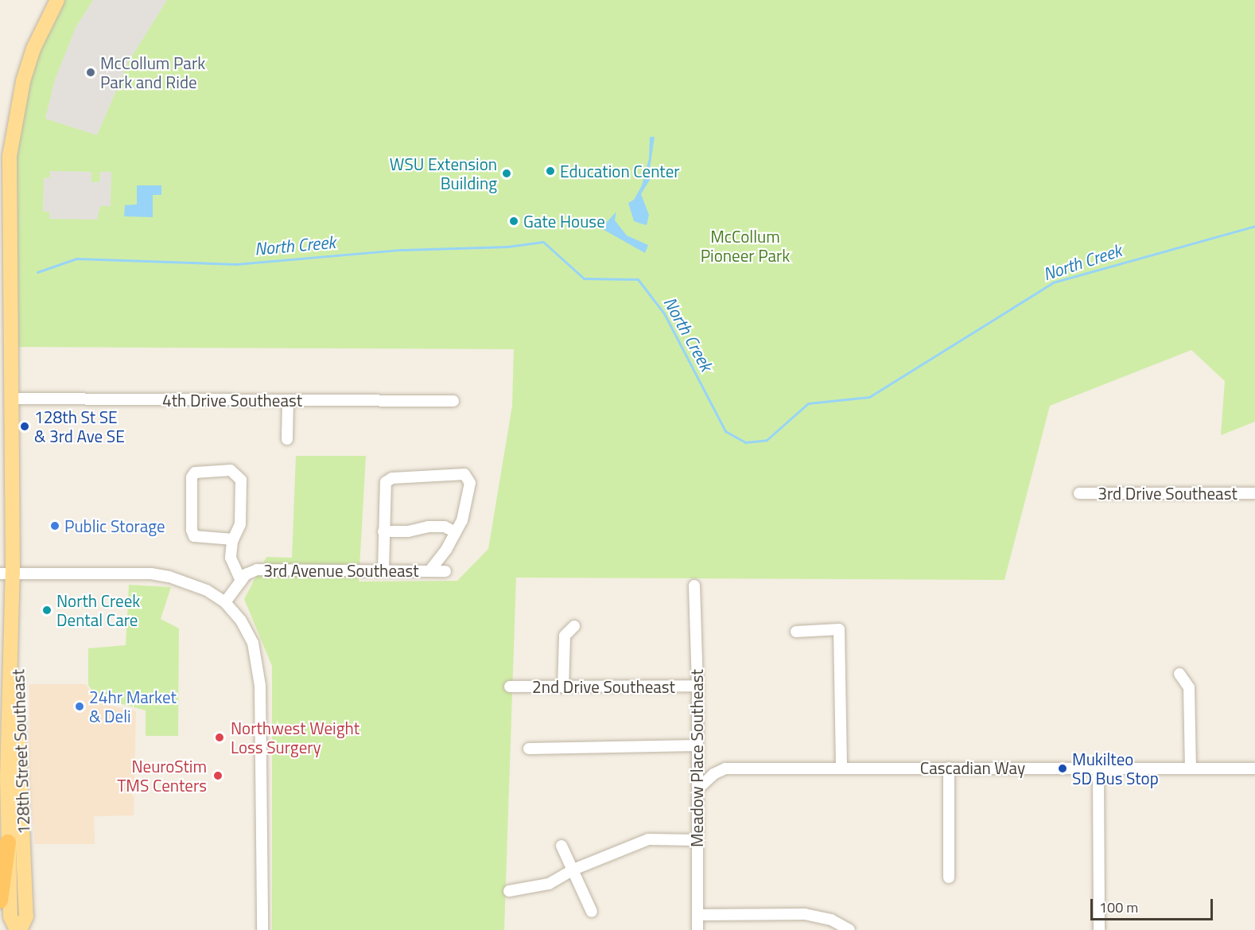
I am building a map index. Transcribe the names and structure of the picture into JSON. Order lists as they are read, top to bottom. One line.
{"streets":{"main road":["128th Street Southeast"],"street":["4th Drive Southeast","3rd Drive Southeast","3rd Avenue Southeast","2nd Drive Southeast","Meadow Place Southeast","Cascadian Way"]},"crossings":[["4th Drive Southeast","128th Street Southeast"],["2nd Drive Southeast","Meadow Place Southeast"],["Meadow Place Southeast","Cascadian Way"]],"water":["North Creek"],"parks":["McCollum Pioneer Park"],"places":["McCollum Park Park and Ride","Education Center","WSU Extension Building","Gate House","128th St SE & 3rd Ave SE","Public Storage","North Creek Dental Care","24hr Market & Deli","Northwest Weight Loss Surgery","Mukilteo SD Bus Stop","NeuroStim TMS Centers"],"scale_bar":"100 m"}
